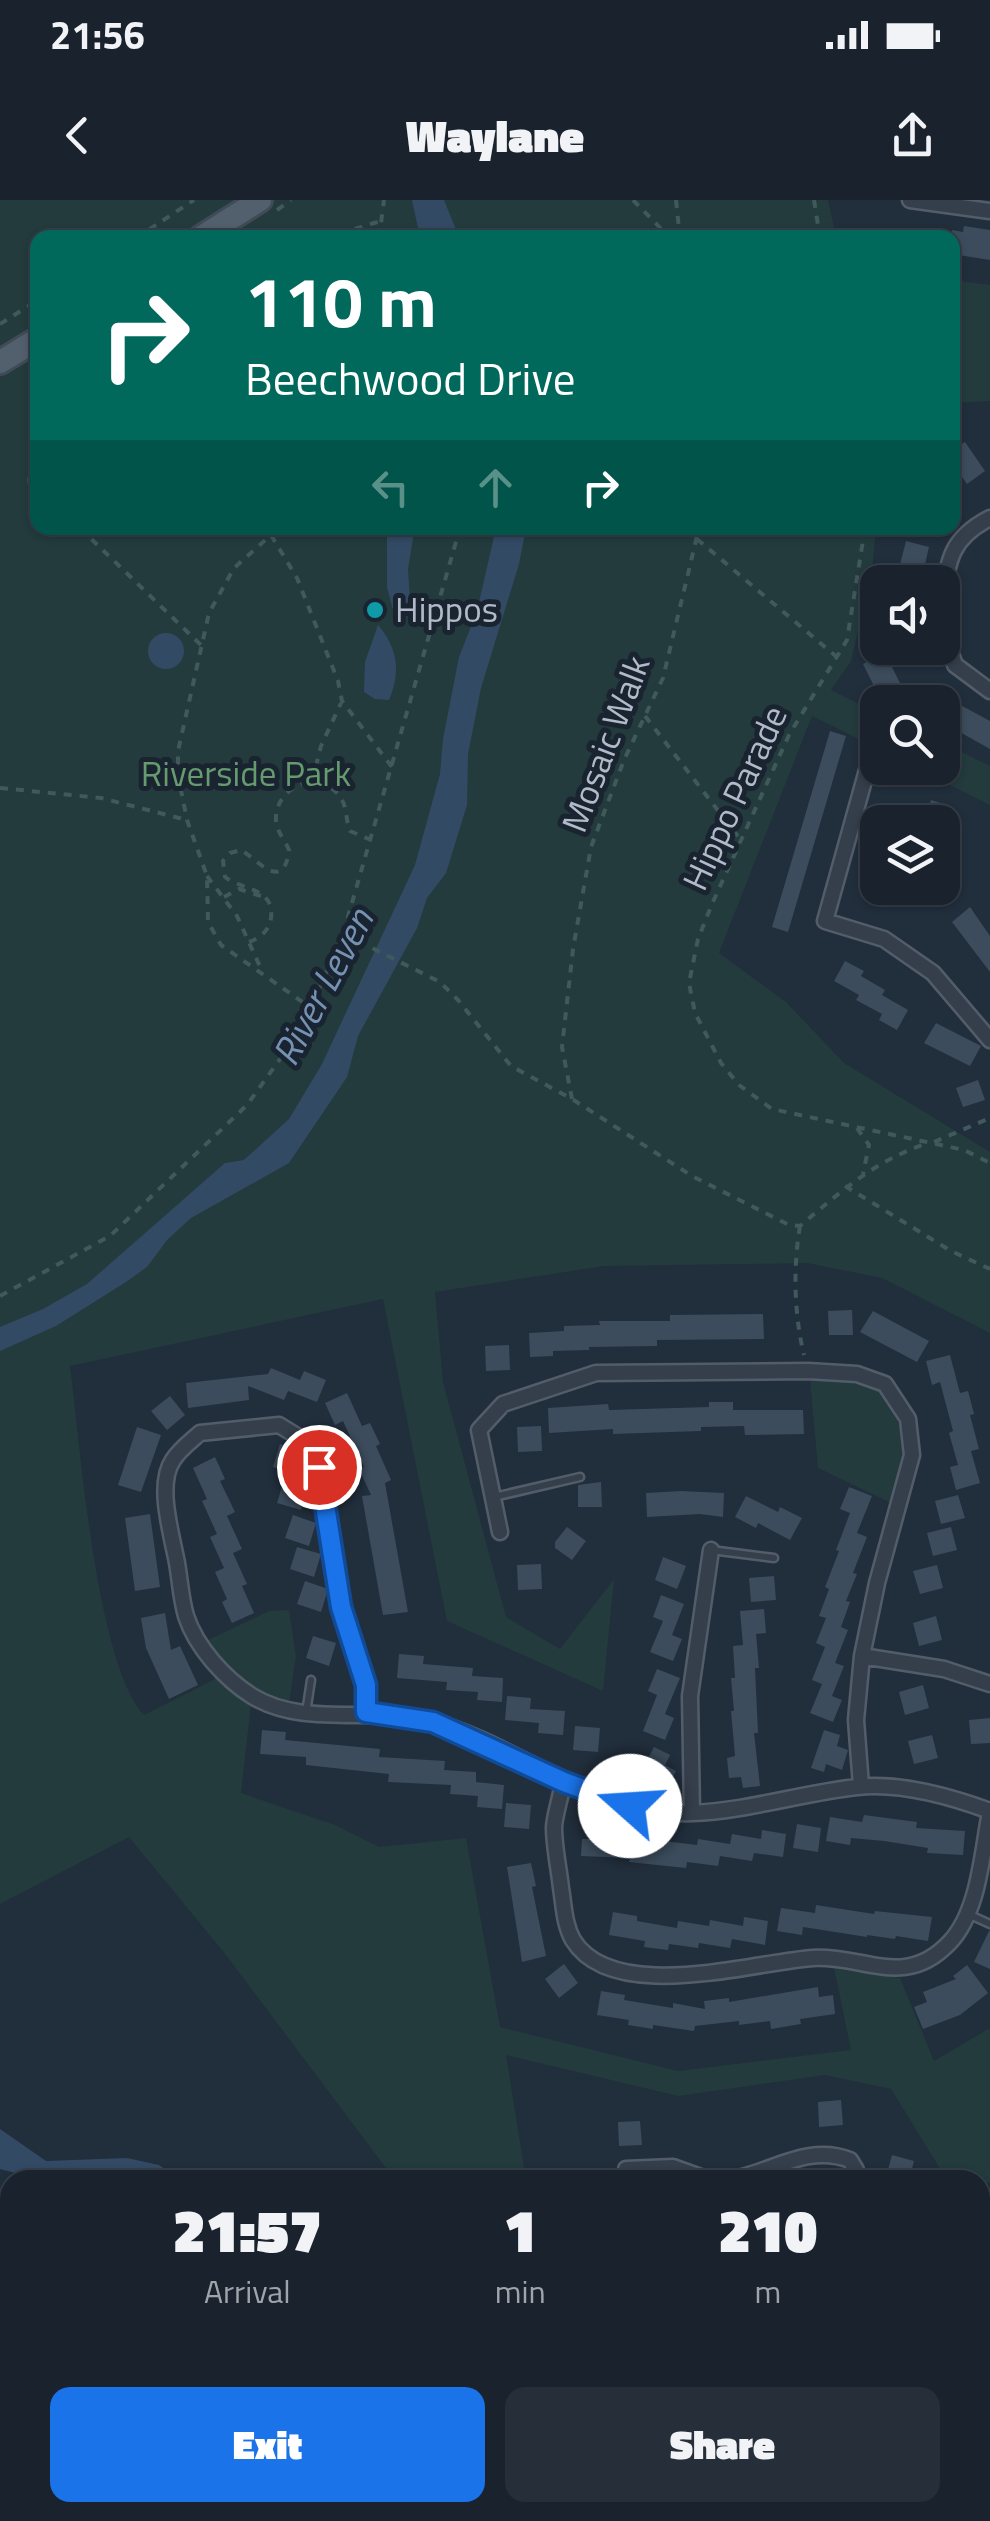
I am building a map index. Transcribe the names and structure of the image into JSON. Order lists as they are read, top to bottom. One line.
{"streets":{"path":["Mosaic Walk","Hippo Parade"]},"water":["River Leven"],"parks":["Riverside Park"],"places":["Hippos"],"page":{"status":"21:56","header":"Waylane","turn":["110 m","Beechwood Drive"],"eta":["21:57","Arrival","1","min","210","m"],"buttons":["Exit","Share"]}}
